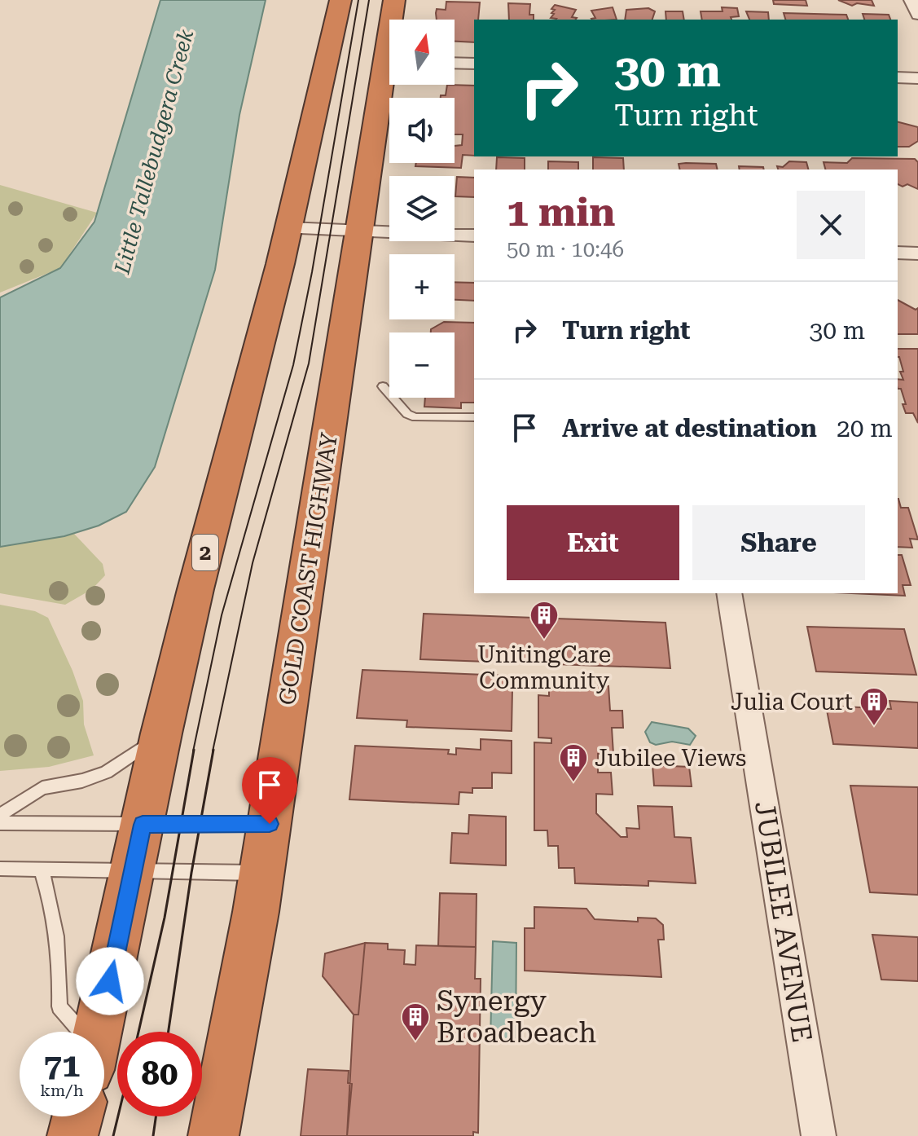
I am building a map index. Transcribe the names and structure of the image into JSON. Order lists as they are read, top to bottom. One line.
{"streets":{"highway":["2","GOLD COAST HIGHWAY"],"street":["JUBILEE AVENUE"]},"water":["Little Tallebudgera Creek"],"places":{"building":["UnitingCare Community","Julia Court","Jubilee Views","Synergy Broadbeach"]},"north":"top","page":{"map_buttons":["+","−"],"turn":["30 m","Turn right"],"heading":["1 min","50 m · 10:46"],"list":[{"name":"Turn right","value":"30 m"},{"name":"Arrive at destination","value":"20 m"}],"buttons":["Exit","Share"],"speed":"71 km/h","limit":"80"}}
